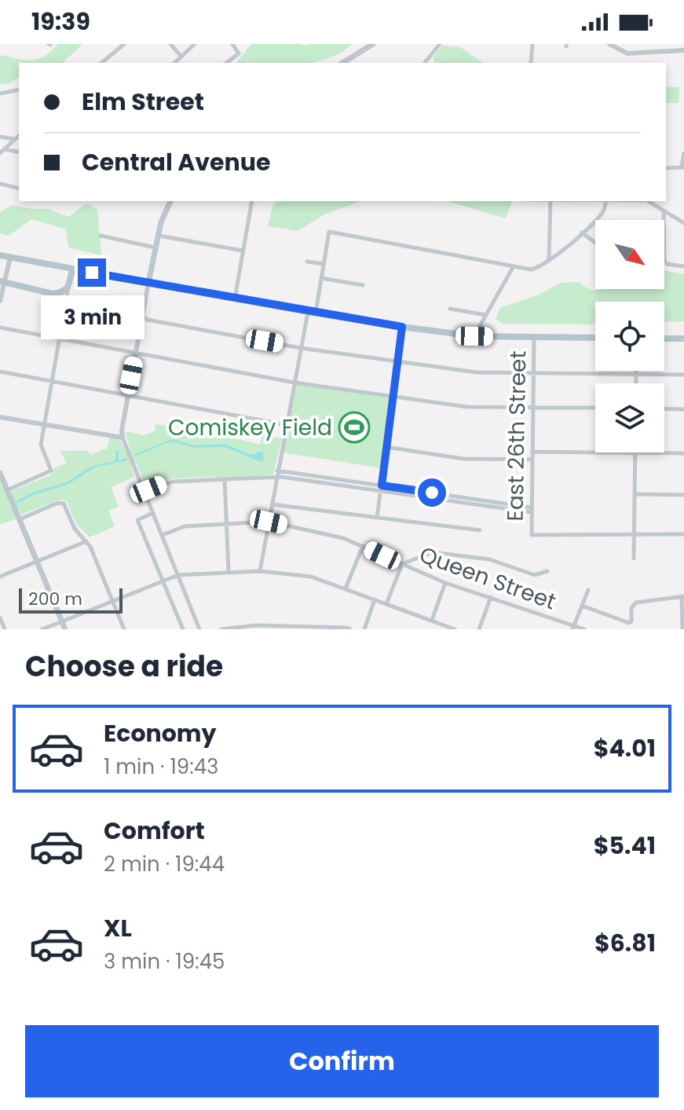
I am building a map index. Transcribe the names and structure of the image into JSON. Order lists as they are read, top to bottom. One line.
{"streets":{"street":["East 26th Street","Queen Street"]},"places":{"sports":["Comiskey Field"]},"scale_bar":"200 m","north":"bottom right","page":{"status":"19:39","banner":["Elm Street","Central Avenue"],"bubble":"3 min","scale":"200 m","heading":"Choose a ride","list":[{"name":"Economy","note":"1 min · 19:43","value":"$4.01"},{"name":"Comfort","note":"2 min · 19:44","value":"$5.41"},{"name":"XL","note":"3 min · 19:45","value":"$6.81"}],"buttons":"Confirm"}}
